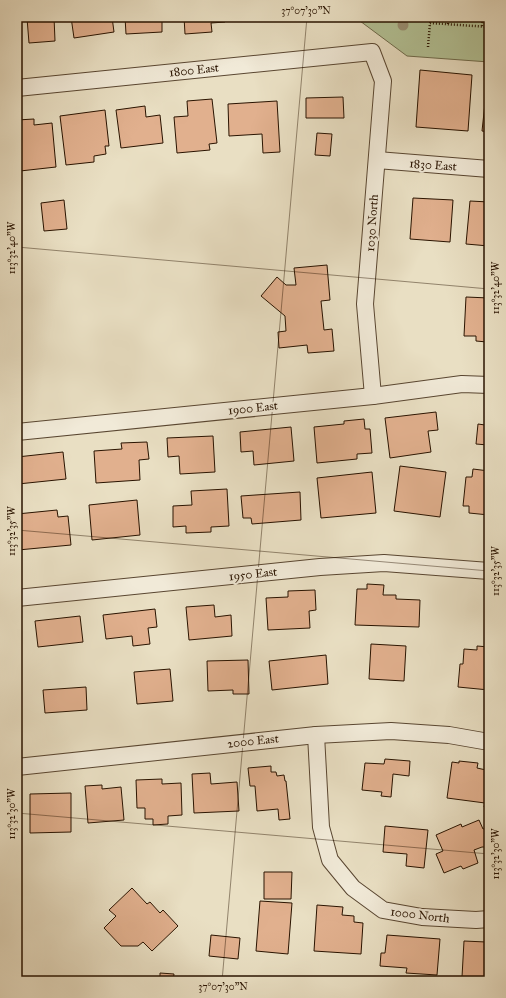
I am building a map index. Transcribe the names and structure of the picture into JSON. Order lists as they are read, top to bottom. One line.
{"streets":{"street":["1800 East","1830 East","1030 North","1900 East","1950 East","2000 East","1000 North"]},"crossings":[["1800 East","1030 North"],["1830 East","1030 North"],["1030 North","1900 East"],["2000 East","1000 North"]],"coordinates":["37°07'30\"N","113°32'40\"W","113°32'35\"W","113°32'30\"W"]}
